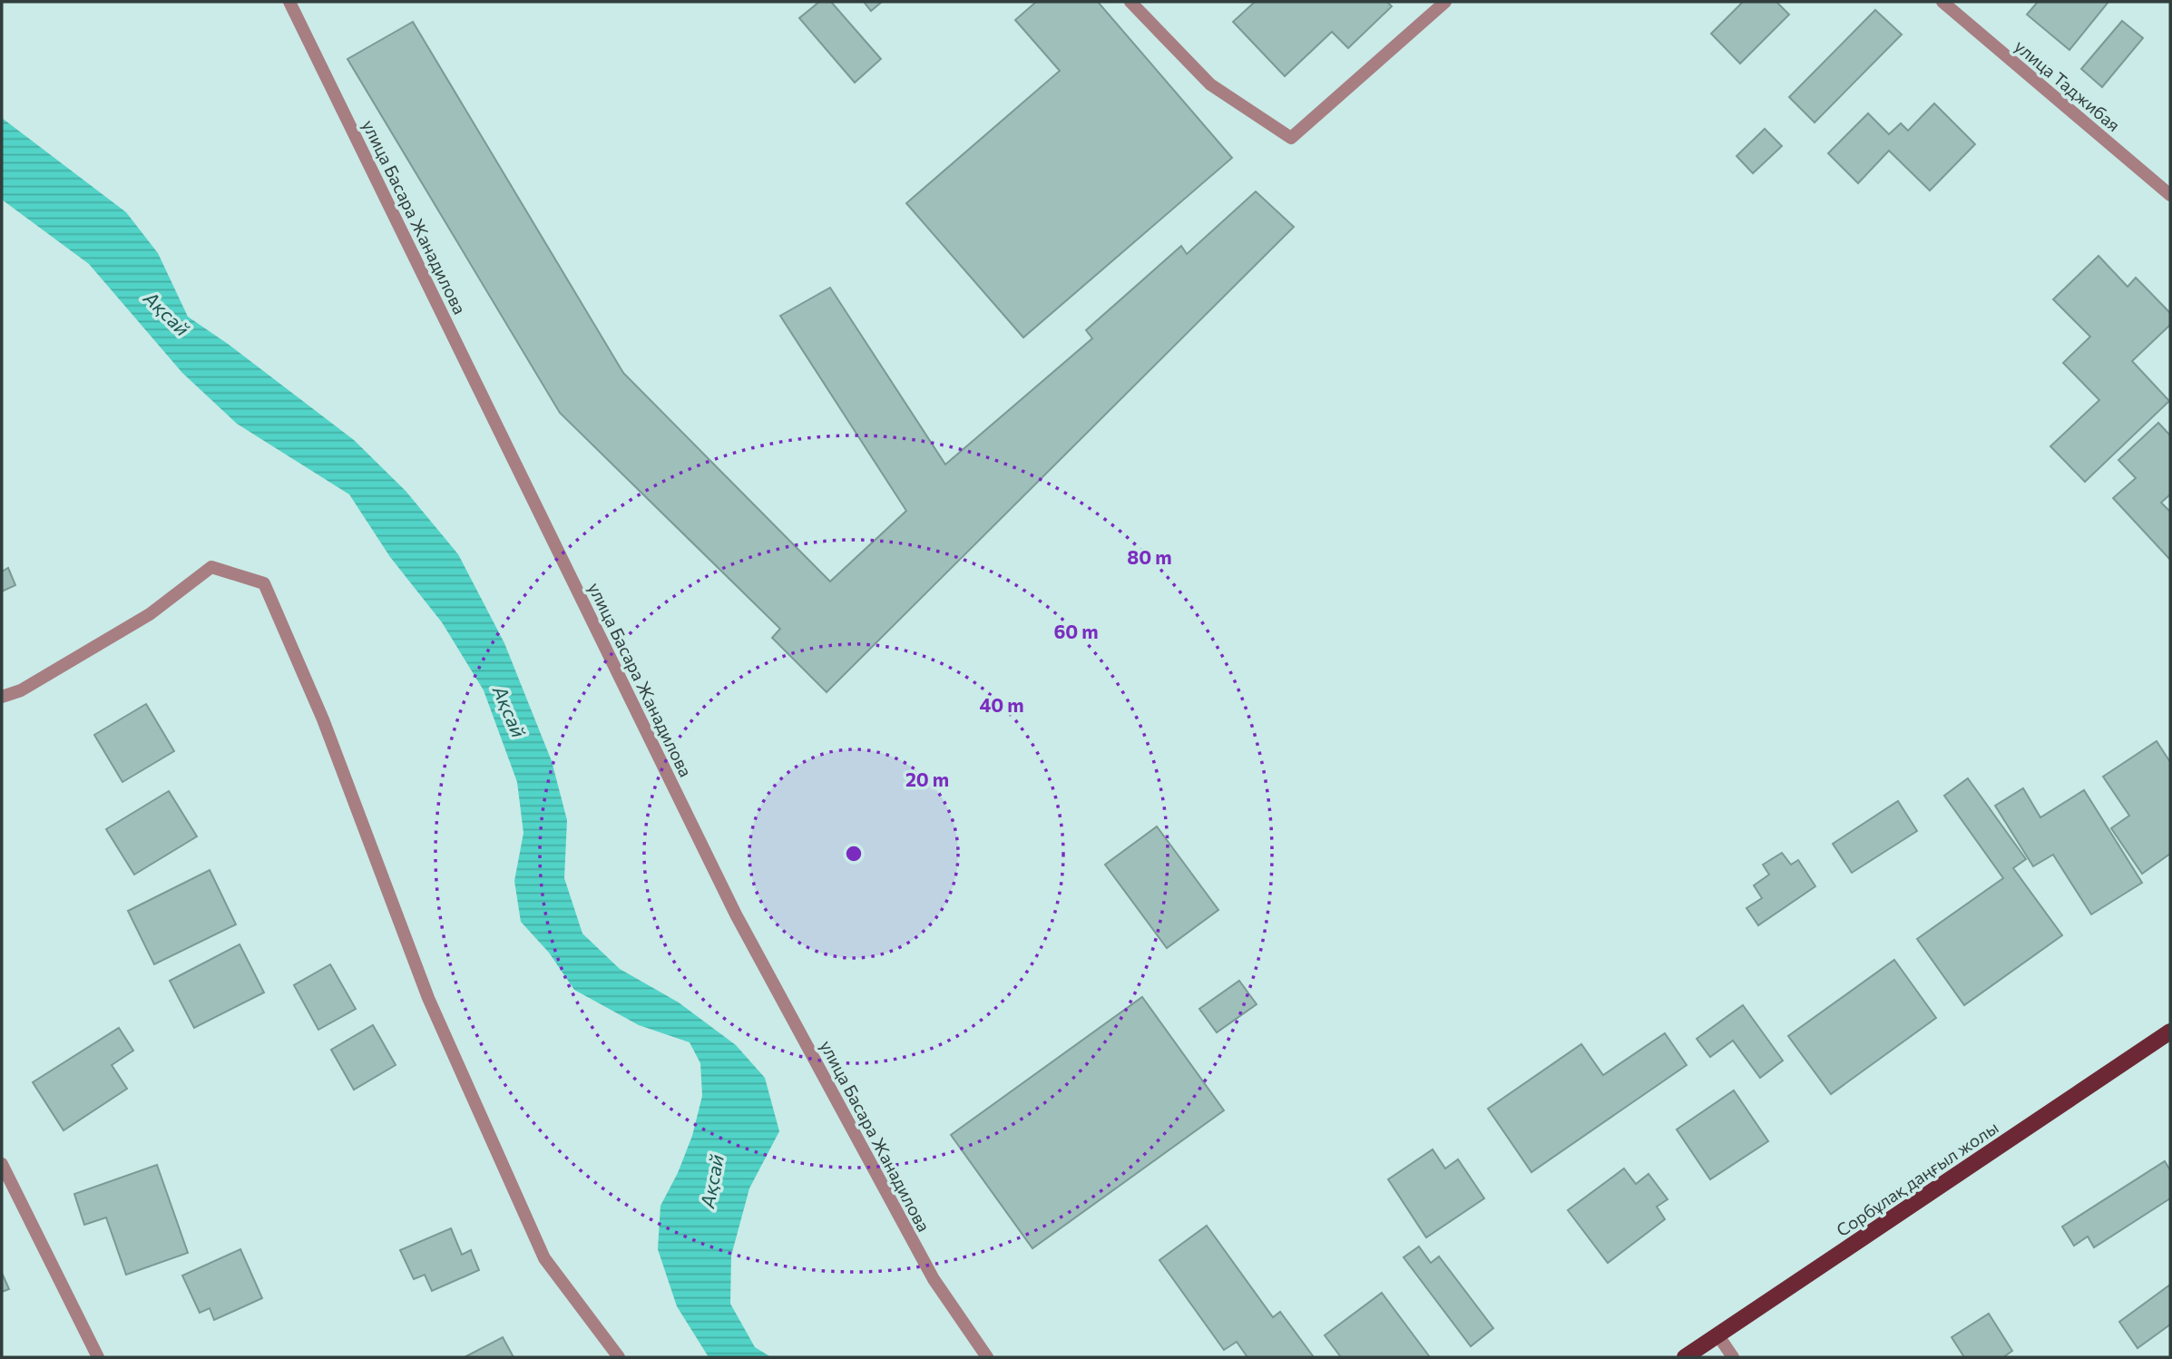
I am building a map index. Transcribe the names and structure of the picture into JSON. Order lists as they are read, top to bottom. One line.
{"streets":{"main road":["Сорбұлақ даңғыл жолы"],"street":["улица Таджибая","улица Басара Жанадилова"]},"water":["Ақсай"],"rings":["80 m","60 m","40 m","20 m"]}
